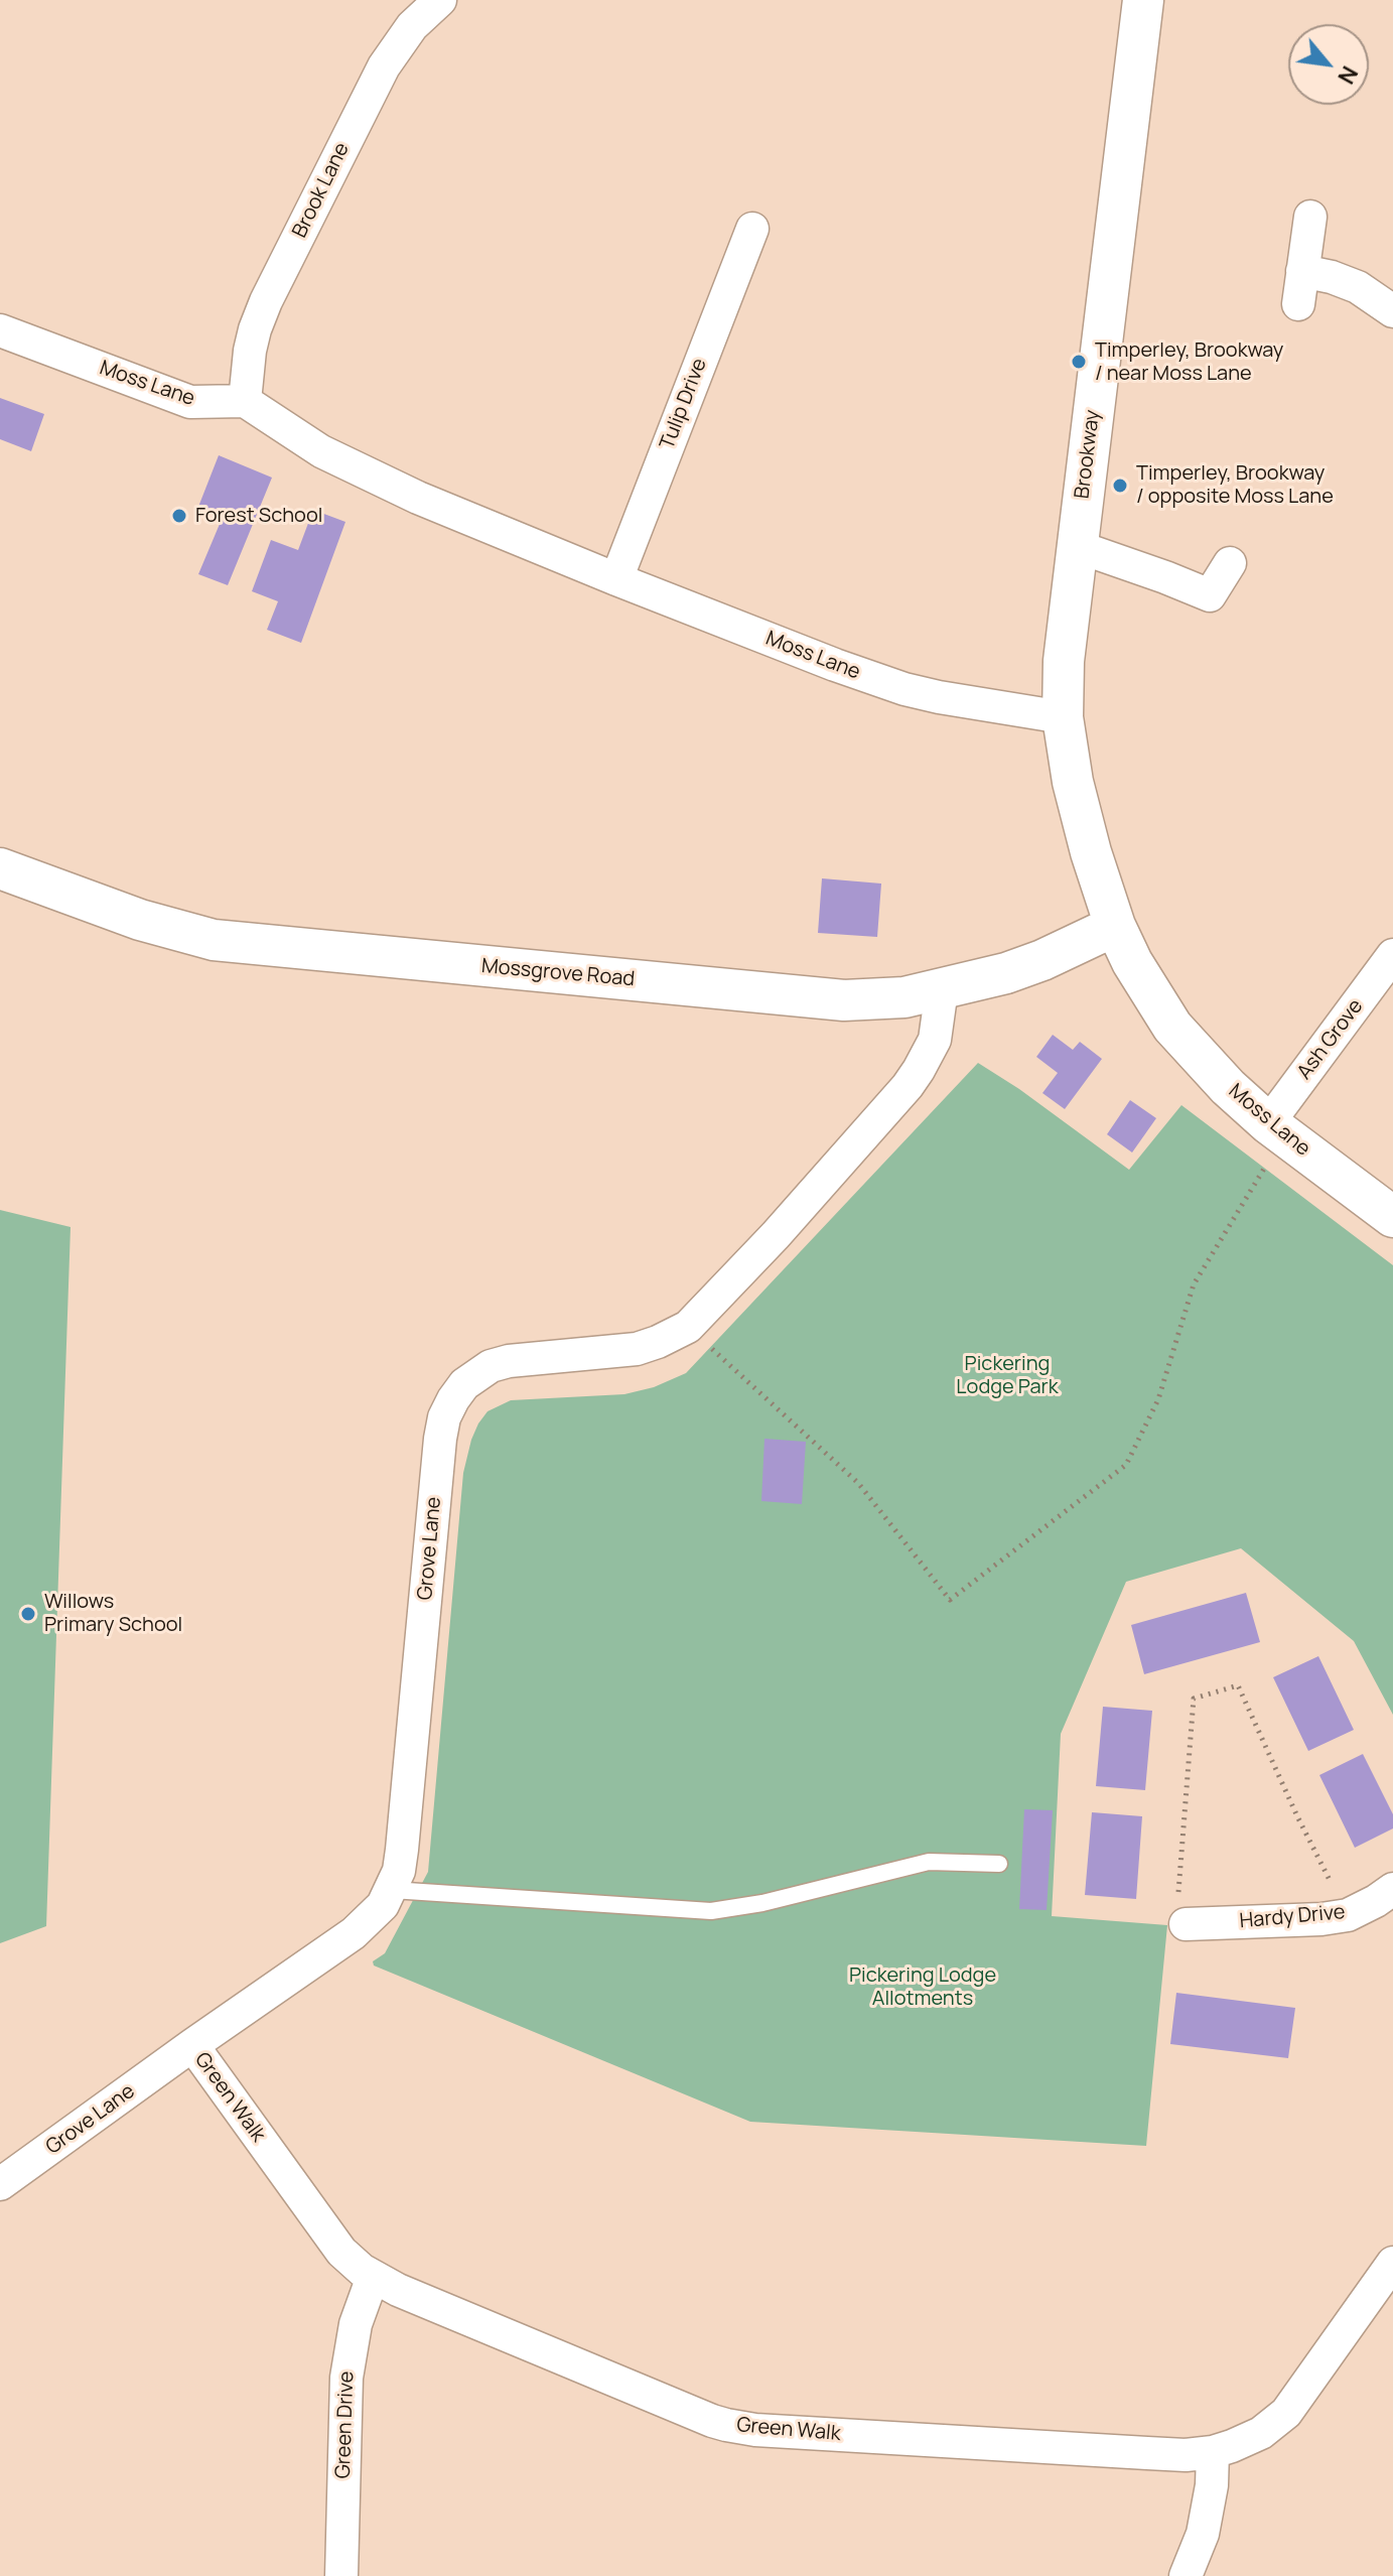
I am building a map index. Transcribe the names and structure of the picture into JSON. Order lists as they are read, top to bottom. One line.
{"streets":{"street":["Brook Lane","Moss Lane","Tulip Drive","Brookway","Mossgrove Road","Ash Grove","Grove Lane","Hardy Drive","Green Walk","Green Drive"]},"crossings":[["Brook Lane","Moss Lane"],["Moss Lane","Tulip Drive"],["Moss Lane","Brookway"],["Moss Lane","Mossgrove Road"],["Moss Lane","Ash Grove"],["Mossgrove Road","Grove Lane"],["Grove Lane","Green Walk"],["Green Walk","Green Drive"]],"parks":["Pickering Lodge Park","Pickering Lodge Allotments"],"places":["Timperley, Brookway / near Moss Lane","Timperley, Brookway / opposite Moss Lane","Forest School","Willows Primary School"],"north":"bottom right"}
